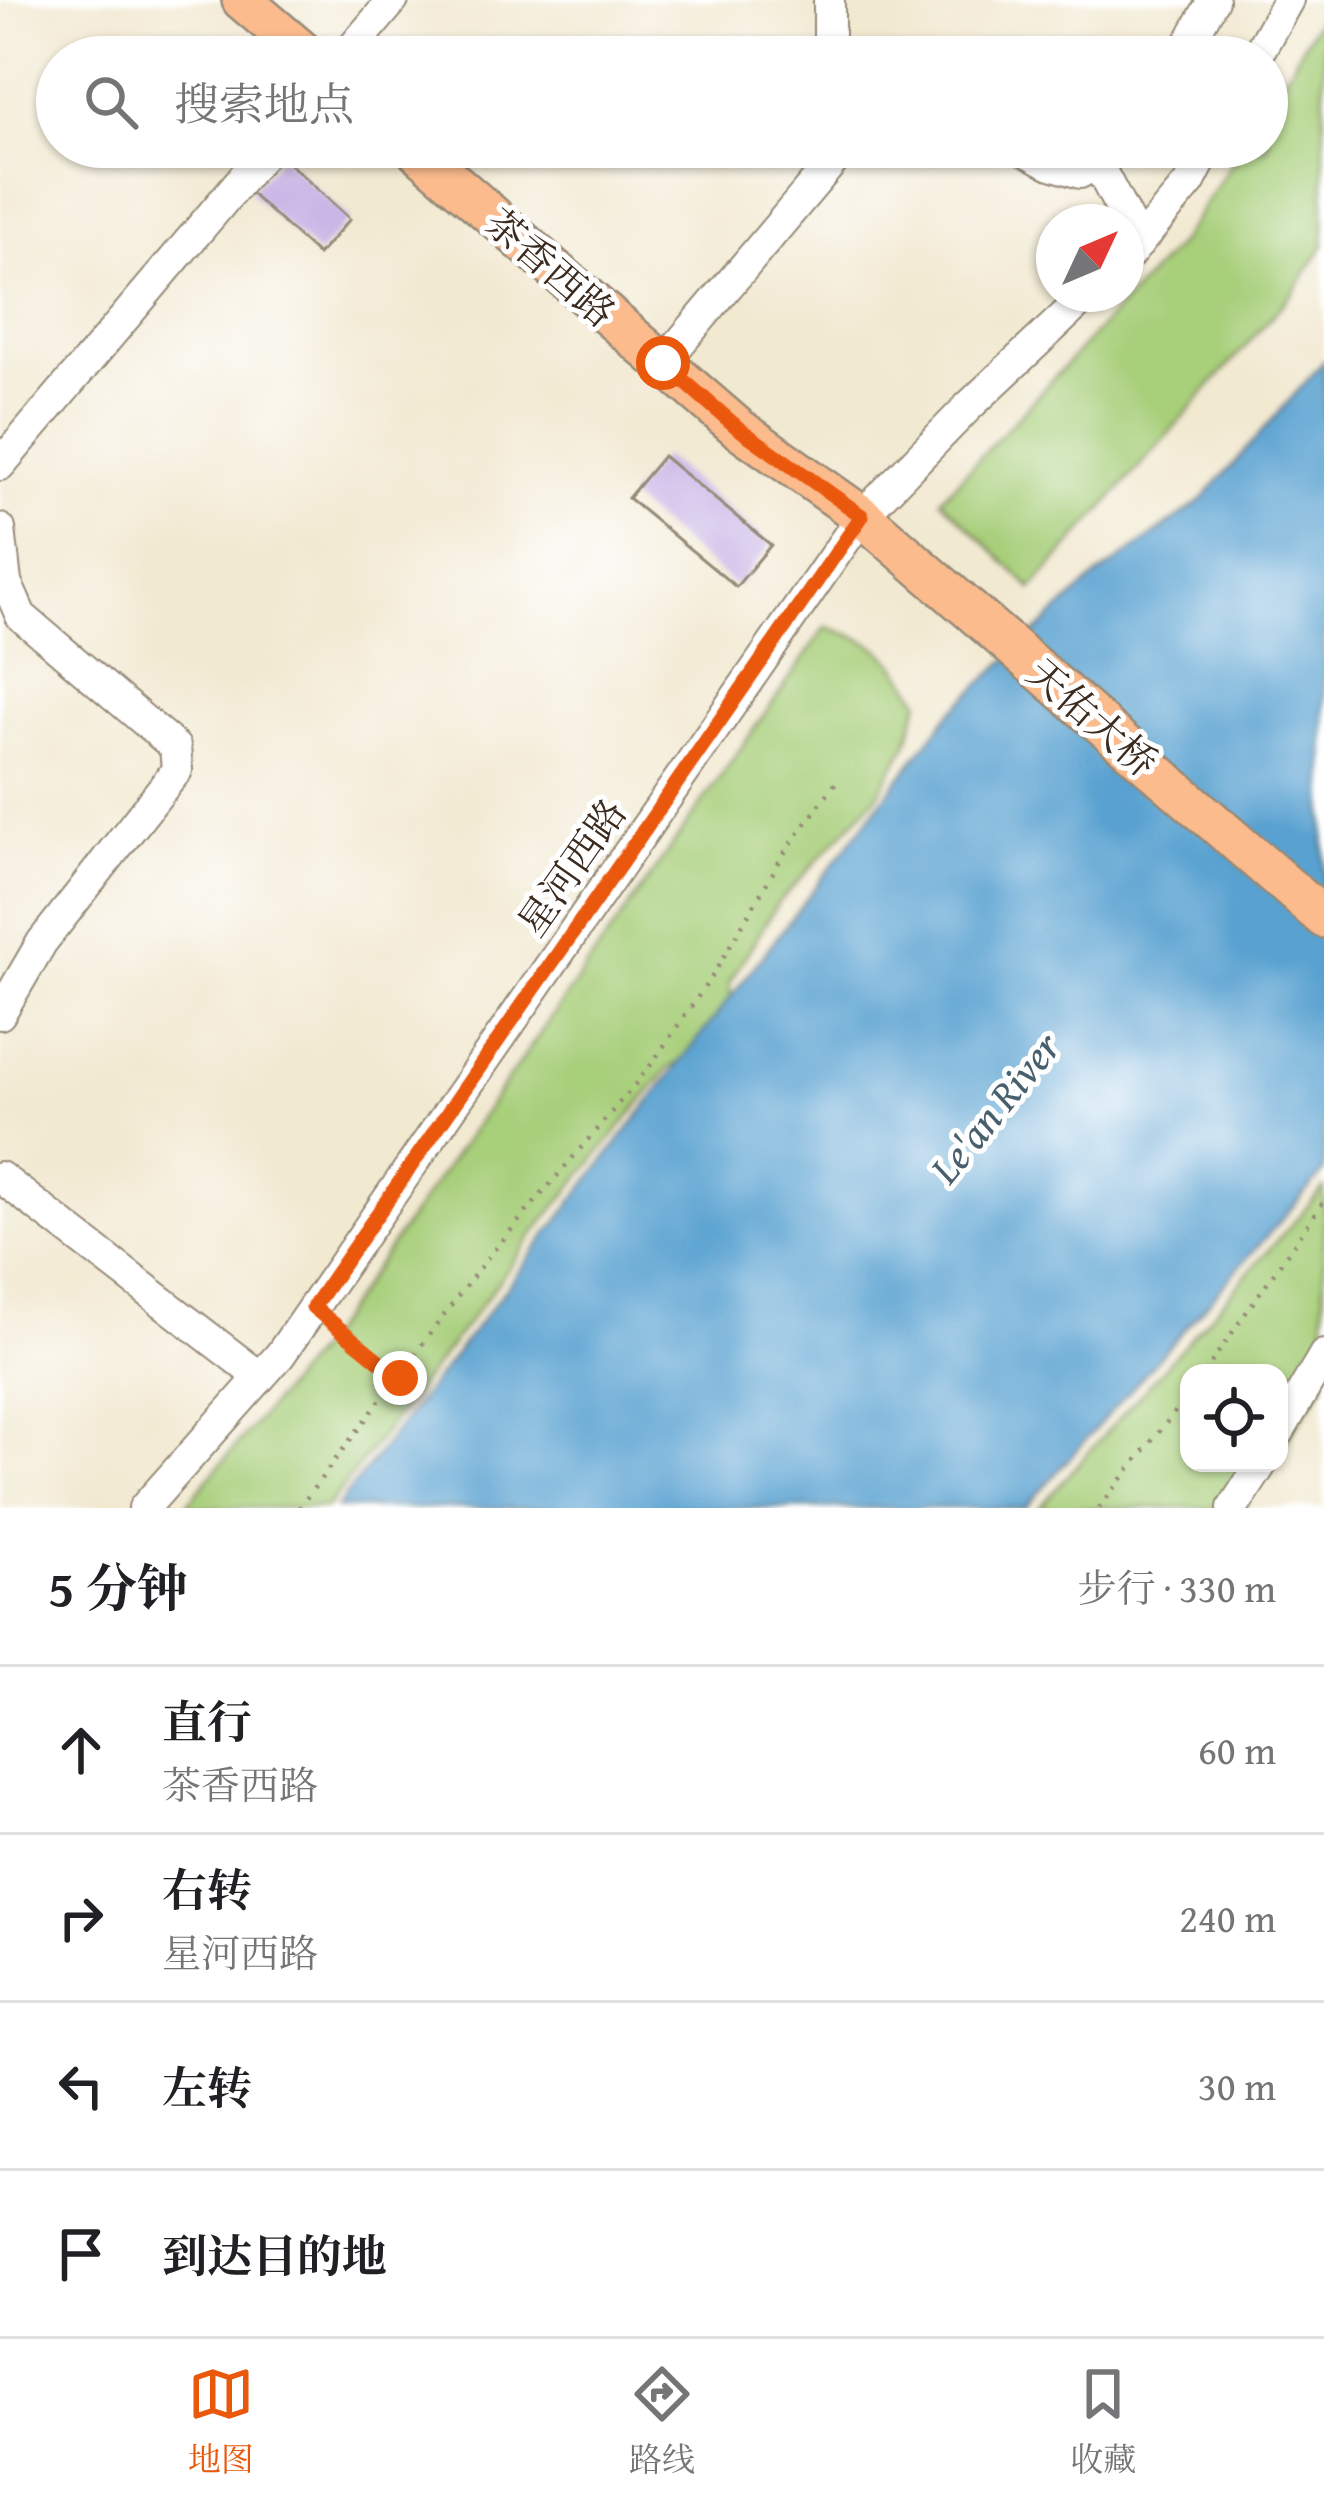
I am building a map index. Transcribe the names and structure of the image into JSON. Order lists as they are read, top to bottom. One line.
{"streets":{"main road":["茶香西路","天佑大桥"],"street":["星河西路"]},"crossings":[["茶香西路","天佑大桥"],["茶香西路","星河西路"],["天佑大桥","星河西路"]],"water":["Le'an River"],"north":"top right","page":{"search":"搜索地点","heading":["5 分钟","步行 · 330 m"],"list":[["直行","茶香西路","60 m"],["右转","星河西路","240 m"],["左转","30 m"],"到达目的地"],"nav":["地图","路线","收藏"]}}
